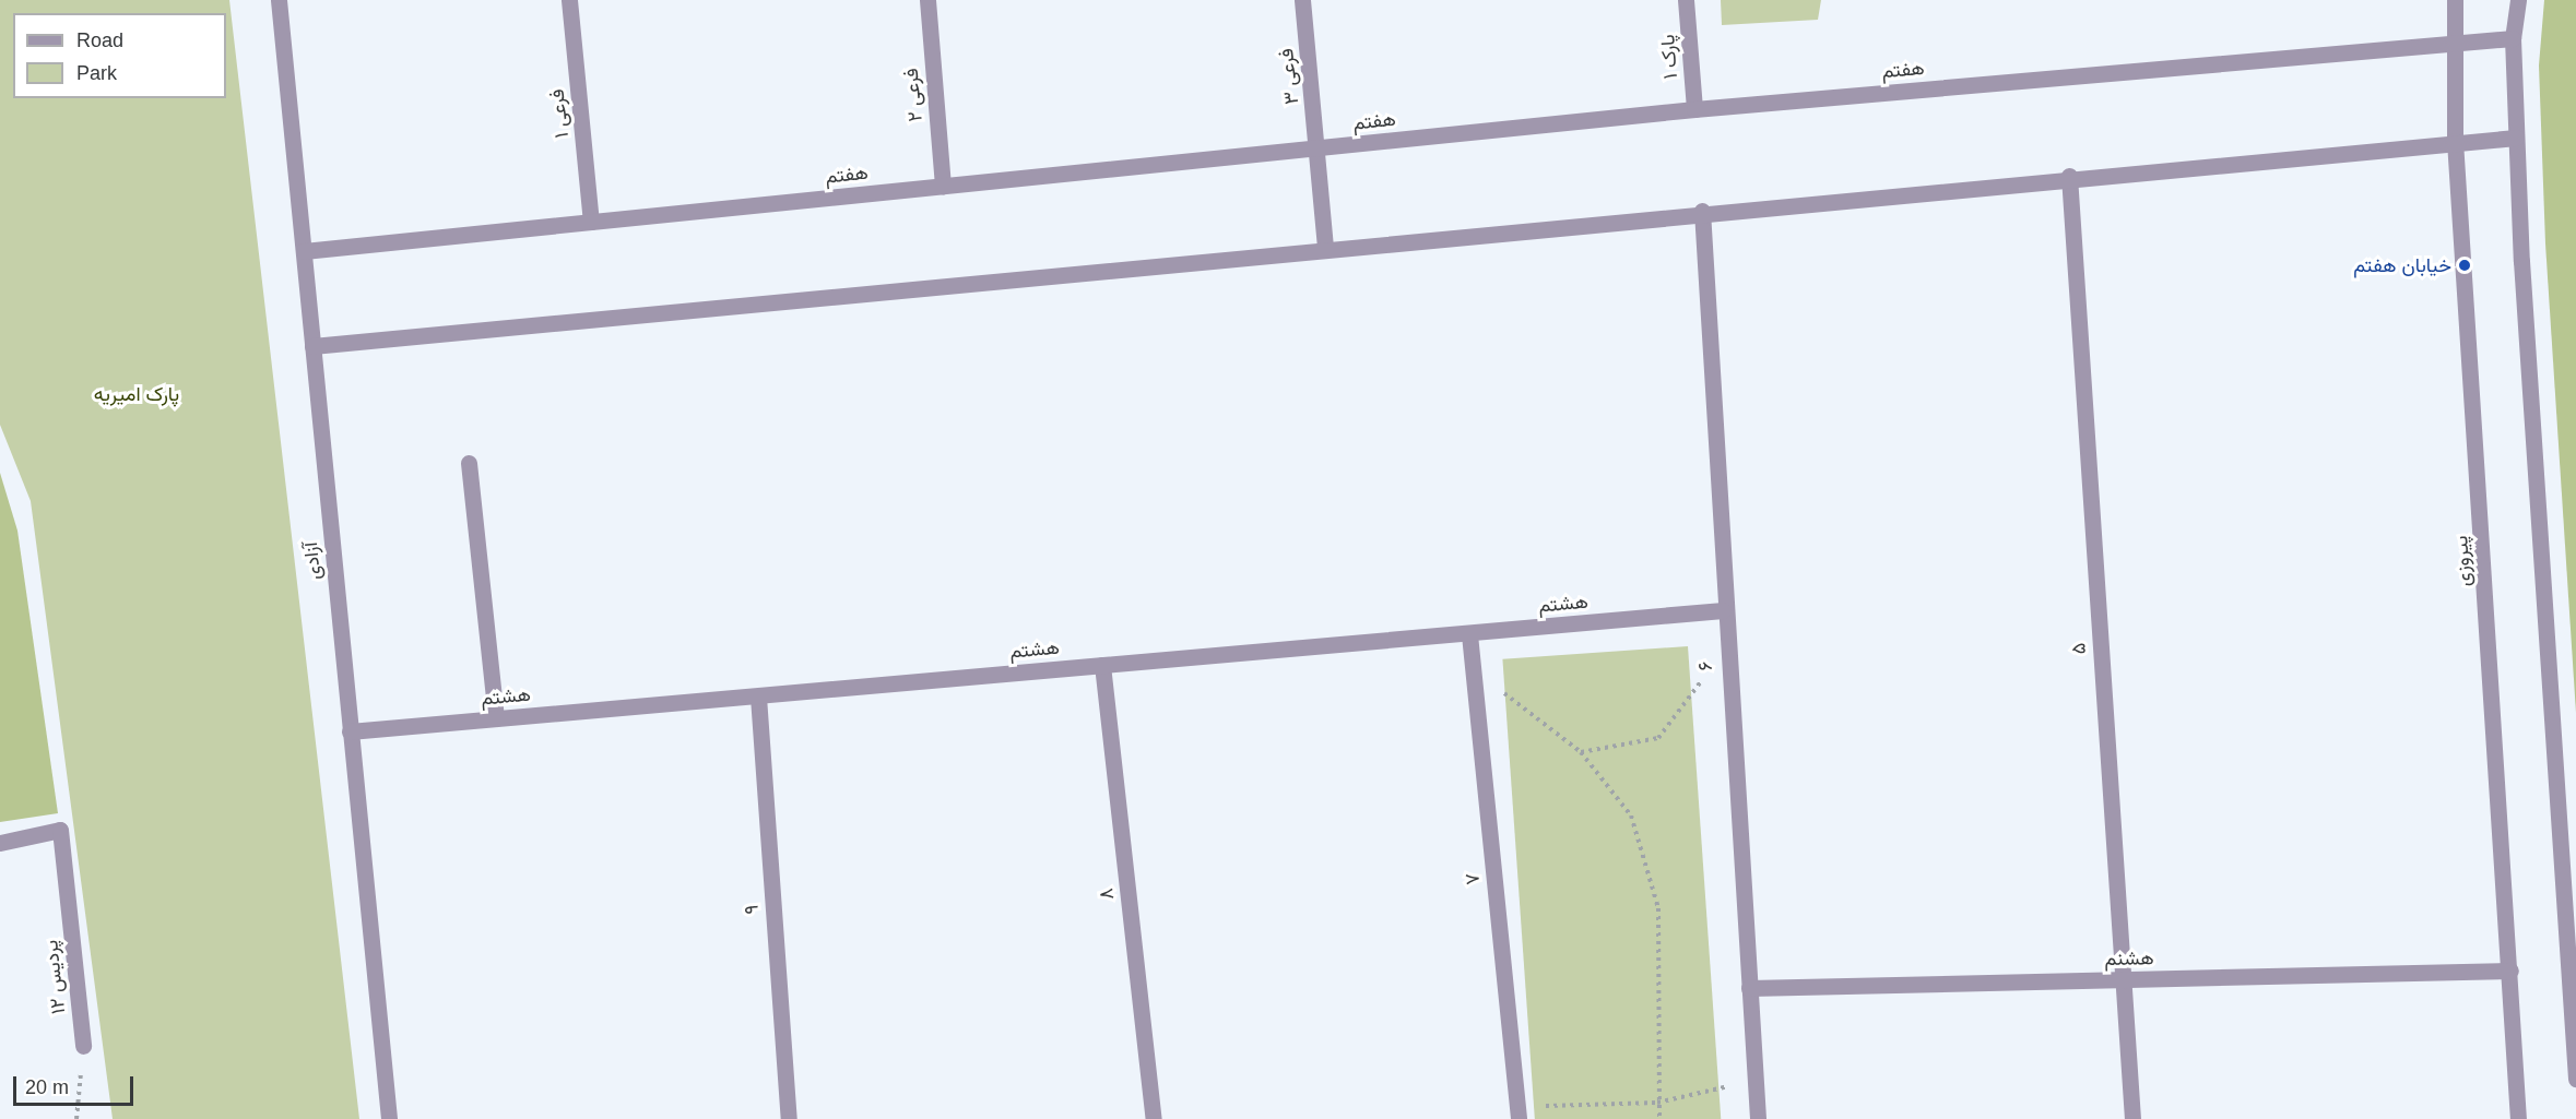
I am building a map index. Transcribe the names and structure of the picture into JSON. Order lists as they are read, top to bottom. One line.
{"streets":{"street":["پارک ۱","هفتم","فرعی ۳","فرعی ۲","فرعی ۱","آزادی","پیروزی","هشتم","۵","۶","۷","۸","۹","هشنم","پردیس ۱۲"]},"crossings":[["پارک ۱","هفتم"],["هفتم","فرعی ۳"],["هفتم","فرعی ۲"],["هفتم","فرعی ۱"],["هفتم","آزادی"],["هفتم","پیروزی"],["آزادی","هشتم"],["پیروزی","هشنم"],["هشتم","۶"],["هشتم","۷"],["هشتم","۸"],["هشتم","۹"],["۵","هشنم"],["۶","هشنم"]],"parks":["پارک امیریه"],"places":["خیابان هفتم"],"legend":["Road","Park"],"scale_bar":"20 m"}
